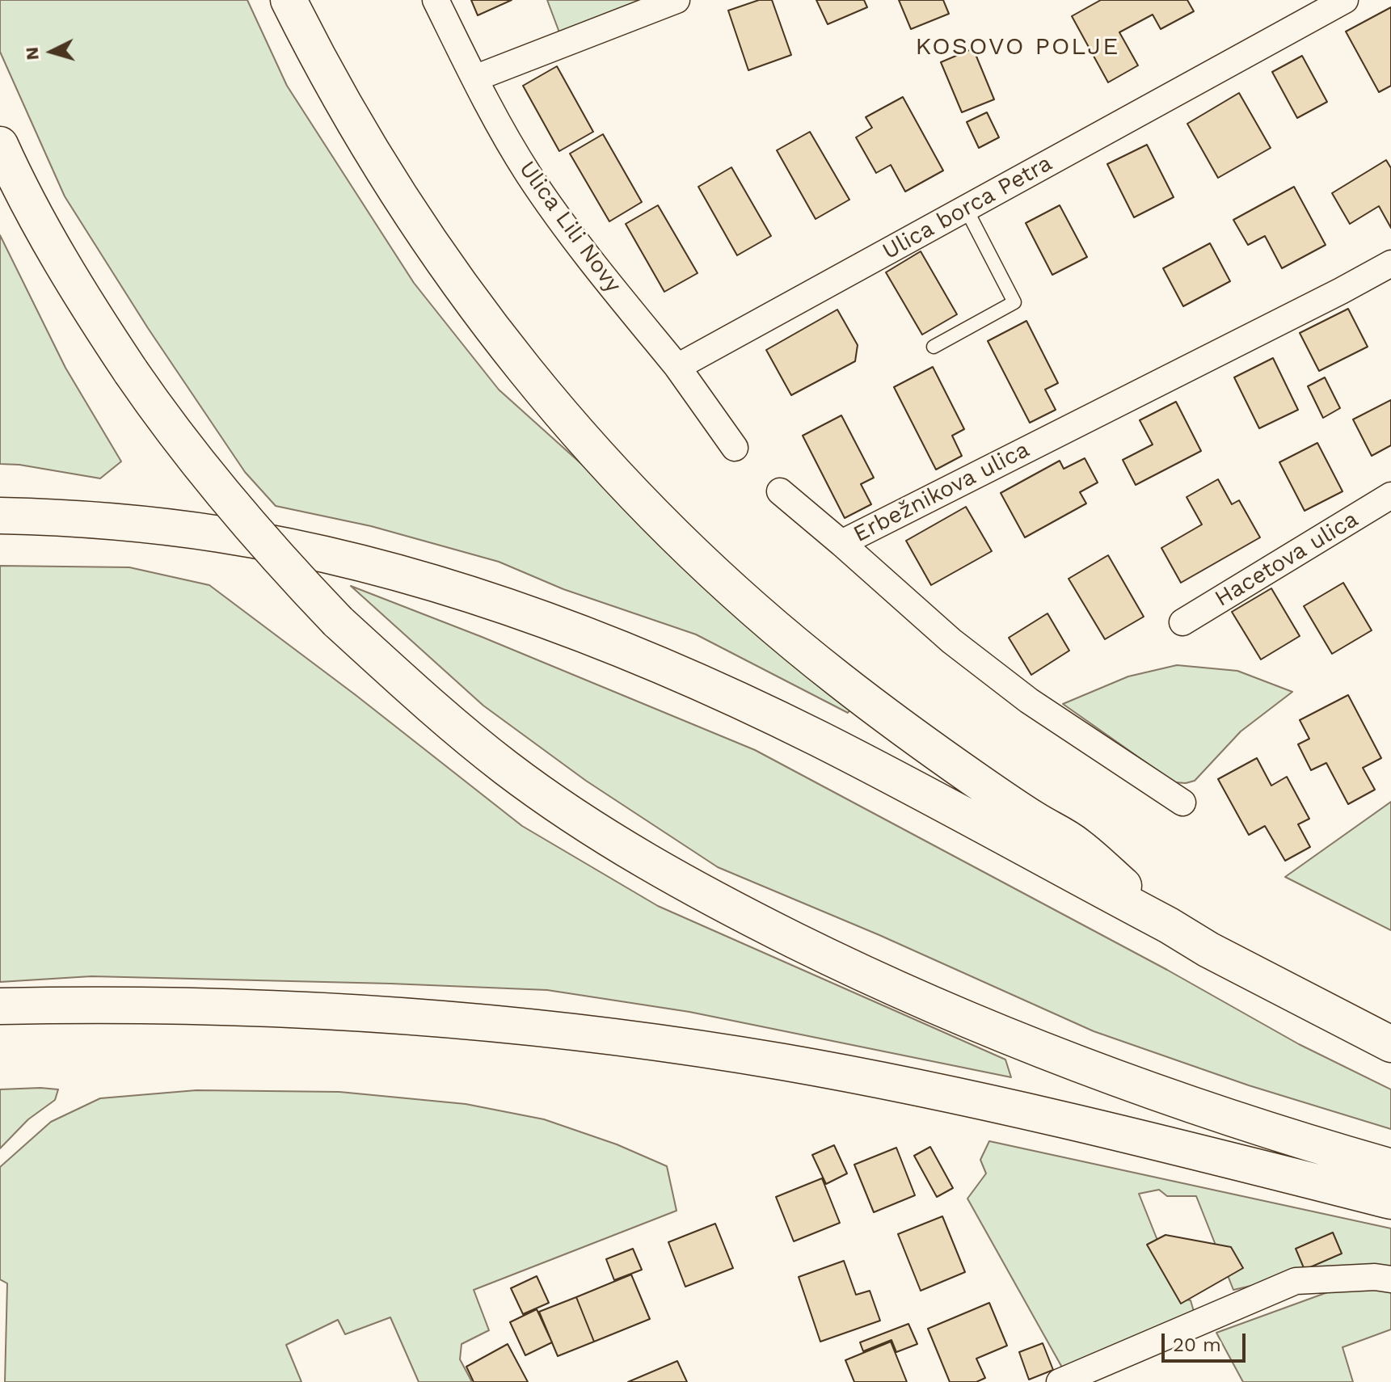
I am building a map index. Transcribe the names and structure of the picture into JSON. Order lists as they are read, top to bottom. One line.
{"streets":{"street":["Ulica borca Petra","Ulica Lili Novy","Erbežnikova ulica","Hacetova ulica"]},"crossings":[["Ulica borca Petra","Ulica Lili Novy"]],"districts":["KOSOVO POLJE"],"scale_bar":"20 m","north":"left"}
